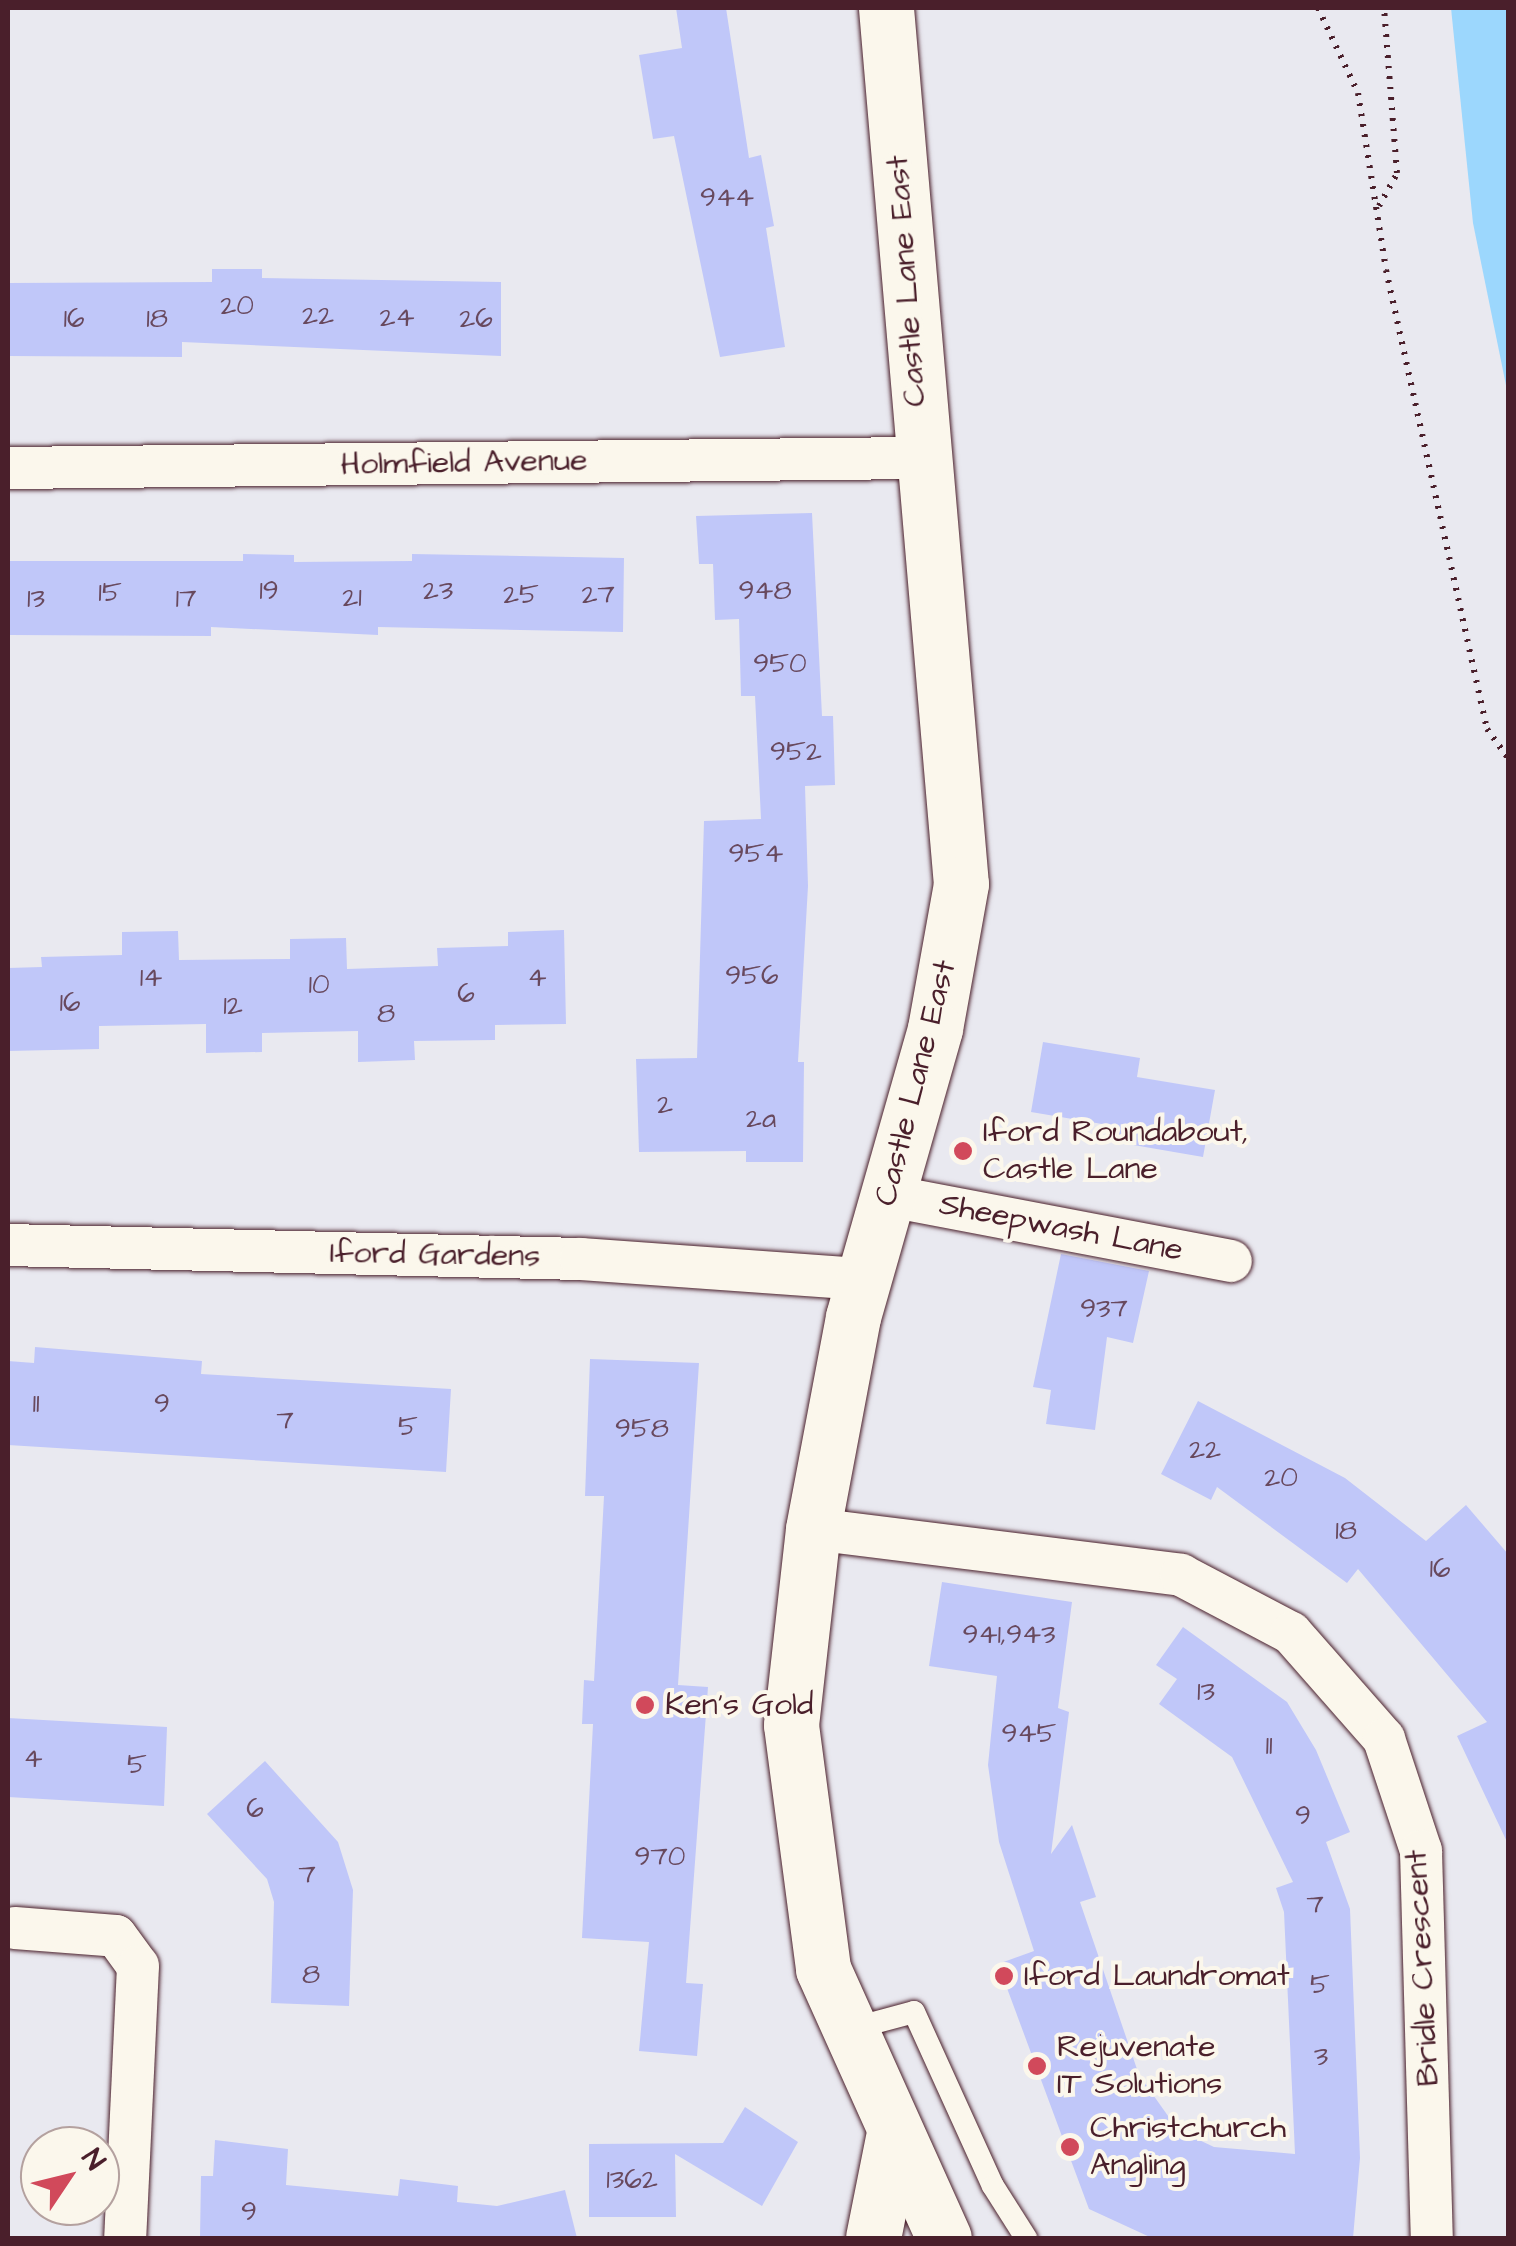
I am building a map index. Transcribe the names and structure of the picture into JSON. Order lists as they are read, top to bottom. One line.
{"streets":{"main road":["Castle Lane East"],"street":["Holmfield Avenue","Sheepwash Lane","Iford Gardens","Bridle Crescent"]},"crossings":[["Castle Lane East","Holmfield Avenue"],["Castle Lane East","Sheepwash Lane"],["Castle Lane East","Iford Gardens"],["Castle Lane East","Bridle Crescent"]],"places":["Iford Roundabout, Castle Lane","Ken's Gold","Iford Laundromat","Rejuvenate IT Solutions","Christchurch Angling"],"house_numbers":["944","20","22","24","16","18","26","19","23","948","15","25","27","21","13","17","950","952","954","956","14","4","10","6","16","12","8","2","2a","937","11","9","7","5","958","22","20","18","16","941,943","13","945","11","4","5","6","9","970","7","7","8","5","3","1362","9"],"north":"top right"}
